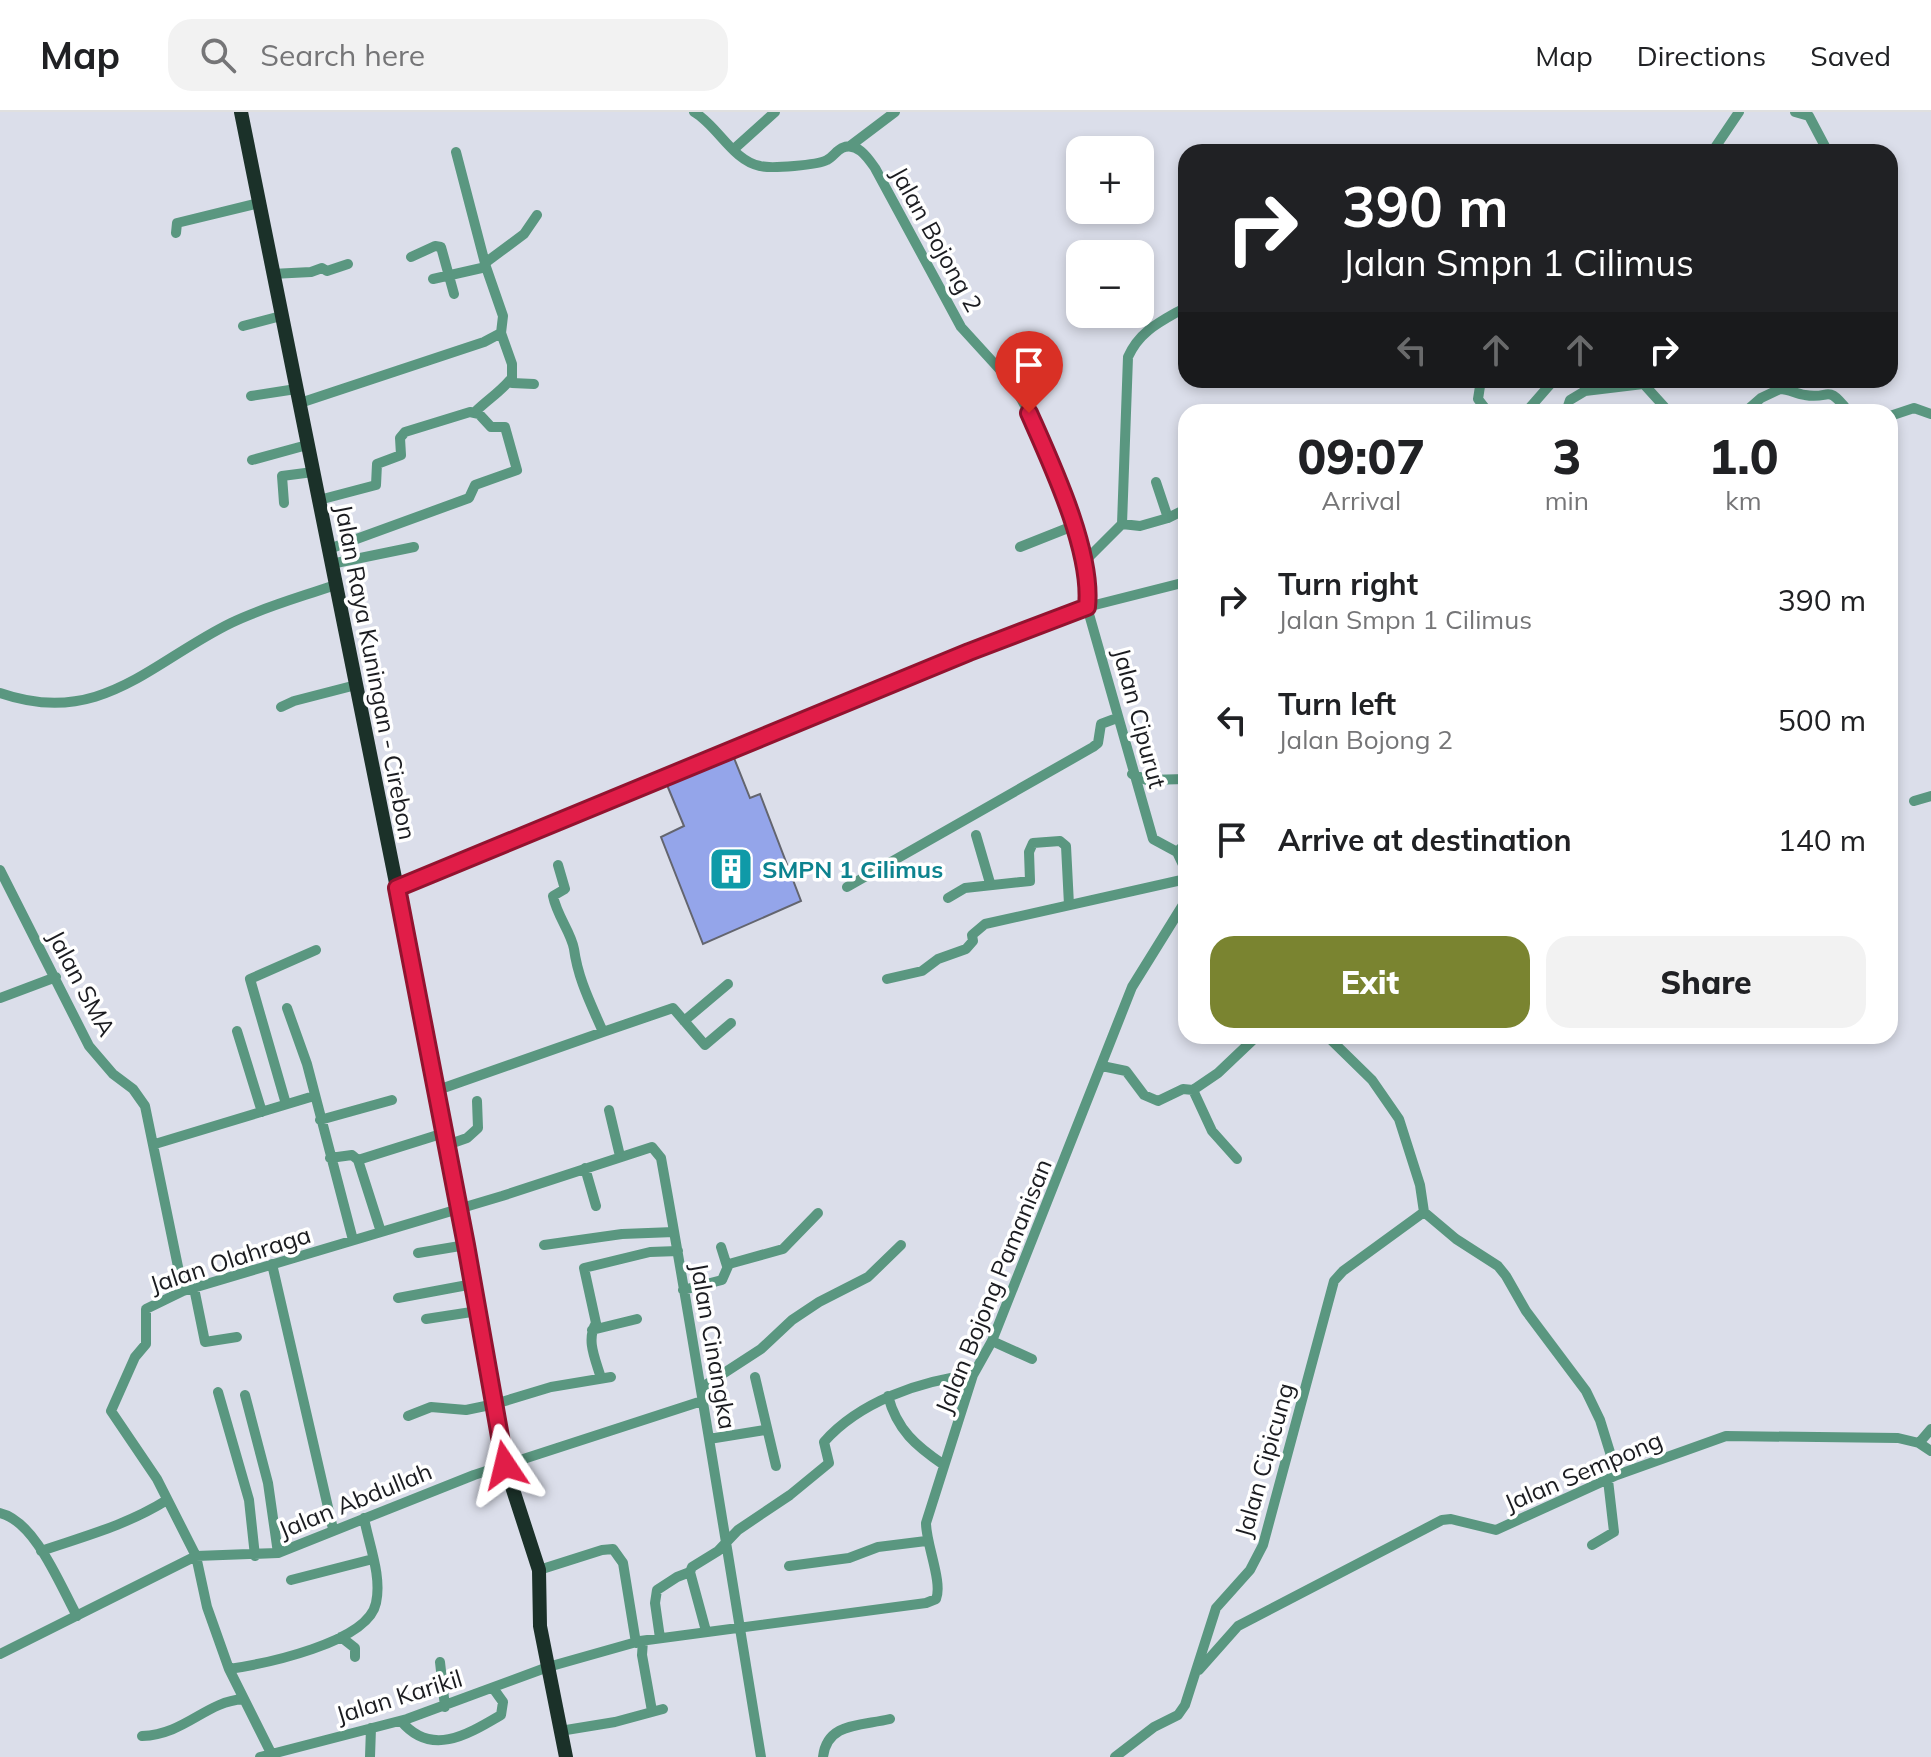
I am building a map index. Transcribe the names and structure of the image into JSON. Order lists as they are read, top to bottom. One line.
{"streets":{"highway":["Jalan Raya Kuningan - Cirebon"],"street":["Jalan Bojong 2","Jalan Cipurut","Jalan SMA","Jalan Olahraga","Jalan Bojong Pamanisan","Jalan Cinangka","Jalan Cipicung","Jalan Sempong","Jalan Abdullah","Jalan Karikil"]},"crossings":[["Jalan Bojong 2","Jalan Cipurut"],["Jalan Raya Kuningan - Cirebon","Jalan Olahraga"],["Jalan Raya Kuningan - Cirebon","Jalan Bojong Pamanisan"],["Jalan Raya Kuningan - Cirebon","Jalan Cinangka"],["Jalan Raya Kuningan - Cirebon","Jalan Abdullah"],["Jalan Raya Kuningan - Cirebon","Jalan Karikil"],["Jalan SMA","Jalan Olahraga"],["Jalan Olahraga","Jalan Cinangka"],["Jalan Olahraga","Jalan Abdullah"],["Jalan Olahraga","Jalan Karikil"],["Jalan Bojong Pamanisan","Jalan Cinangka"],["Jalan Bojong Pamanisan","Jalan Karikil"],["Jalan Cinangka","Jalan Abdullah"],["Jalan Cipicung","Jalan Sempong"]],"places":{"building":["SMPN 1 Cilimus"]},"page":{"header":"Map","search":"Search here","nav":["Map","Directions","Saved"],"map_buttons":["+","−"],"turn":["390 m","Jalan Smpn 1 Cilimus"],"eta":["09:07","Arrival","3","min","1.0","km"],"list":[{"name":"Turn right","note":"Jalan Smpn 1 Cilimus","value":"390 m"},{"name":"Turn left","note":"Jalan Bojong 2","value":"500 m"},{"name":"Arrive at destination","value":"140 m"}],"buttons":["Exit","Share"]}}
